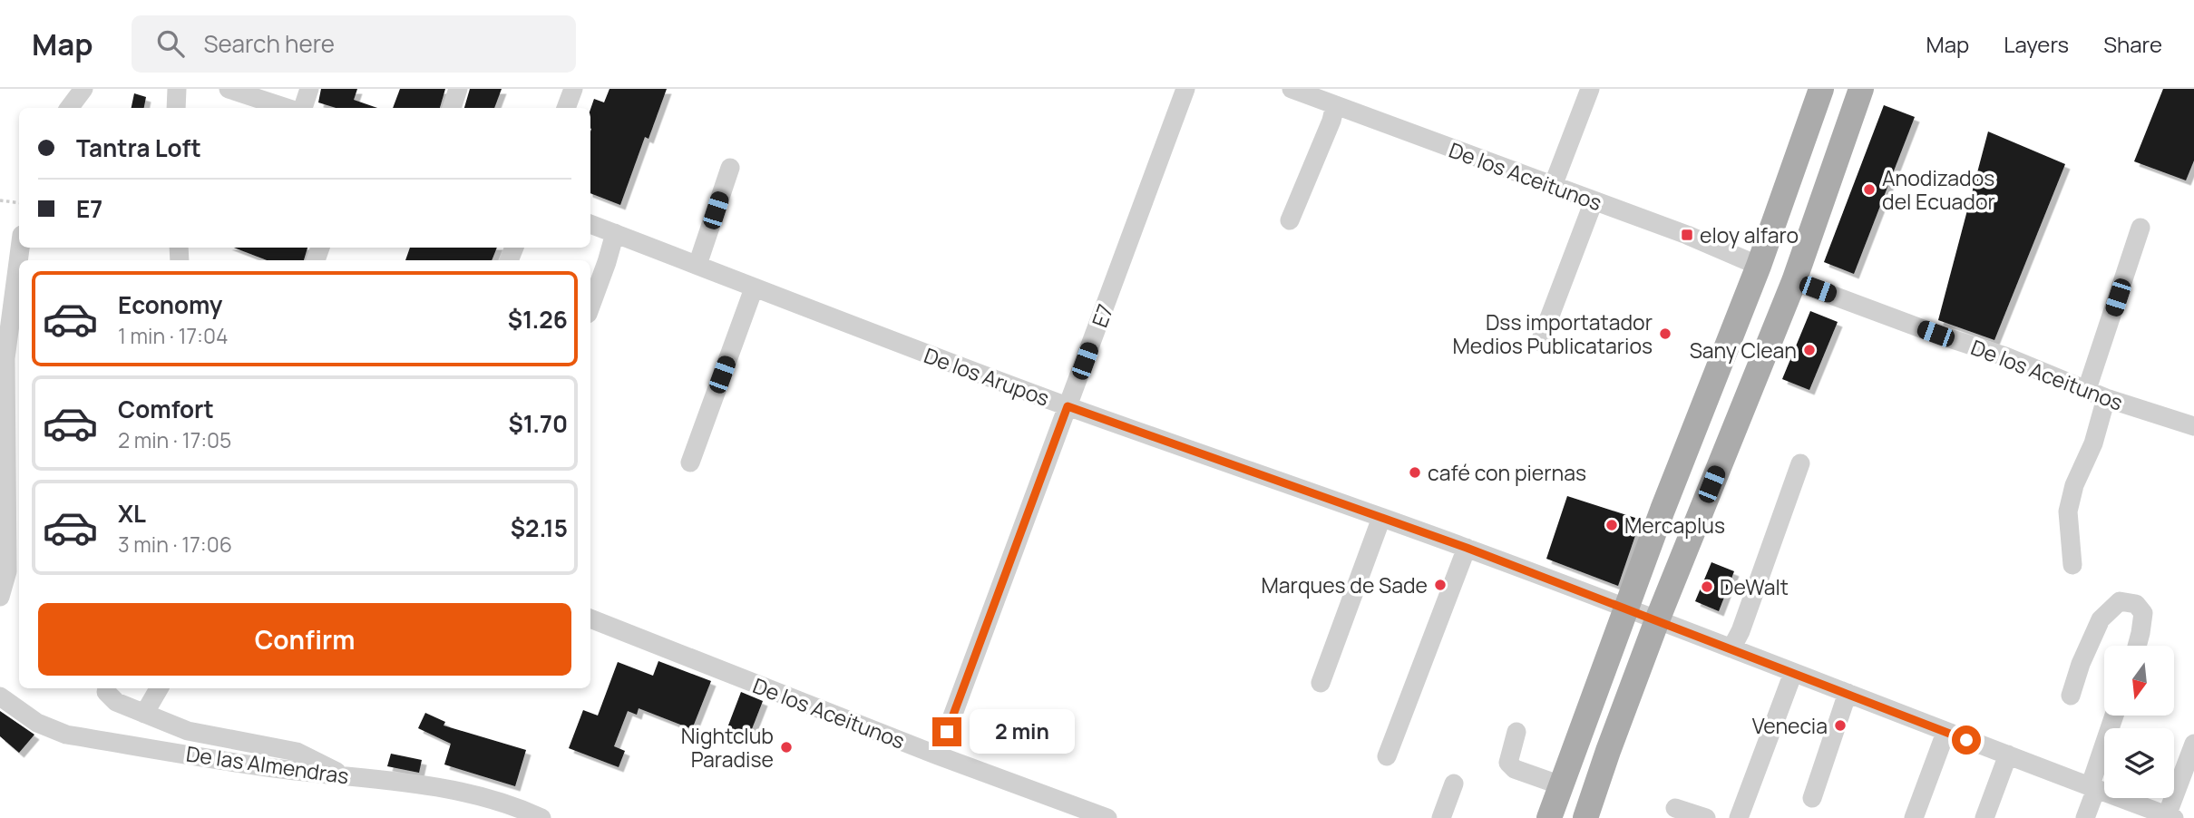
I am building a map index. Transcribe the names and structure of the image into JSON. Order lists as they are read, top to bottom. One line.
{"streets":{"street":["De los Aceitunos","E7","De los Arupos","De las Almendras"]},"crossings":[["De los Aceitunos","E7"],["E7","De los Arupos"]],"places":{"other":["Anodizados del Ecuador","Dss importatador Medios Publicatarios","Sany Clean","café con piernas","Mercaplus","Marques de Sade","DeWalt","Venecia","Nightclub Paradise"],"transit":["eloy alfaro"]},"north":"bottom","page":{"header":"Map","search":"Search here","nav":["Map","Layers","Share"],"banner":["Tantra Loft","E7"],"list":[{"name":"Economy","note":"1 min · 17:04","value":"$1.26"},{"name":"Comfort","note":"2 min · 17:05","value":"$1.70"},{"name":"XL","note":"3 min · 17:06","value":"$2.15"}],"buttons":"Confirm","bubble":"2 min"}}
